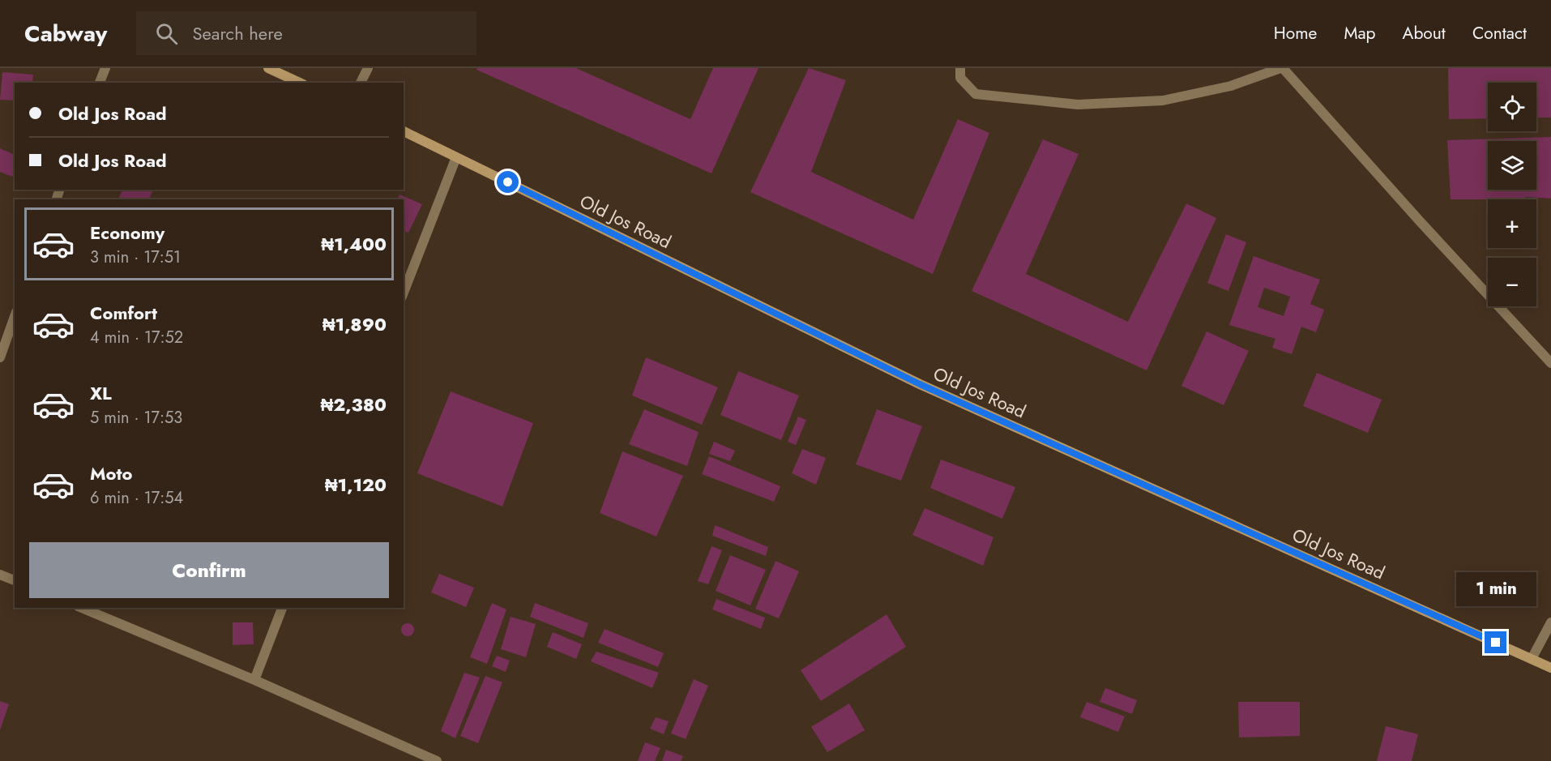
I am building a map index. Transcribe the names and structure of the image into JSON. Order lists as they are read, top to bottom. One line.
{"streets":{"main road":["Old Jos Road"]},"page":{"header":"Cabway","search":"Search here","nav":["Home","Map","About","Contact"],"map_buttons":["+","−"],"banner":["Old Jos Road","Old Jos Road"],"list":[{"name":"Economy","note":"3 min · 17:51","value":"₦1,400"},{"name":"Comfort","note":"4 min · 17:52","value":"₦1,890"},{"name":"XL","note":"5 min · 17:53","value":"₦2,380"},{"name":"Moto","note":"6 min · 17:54","value":"₦1,120"}],"buttons":"Confirm","bubble":"1 min"}}
